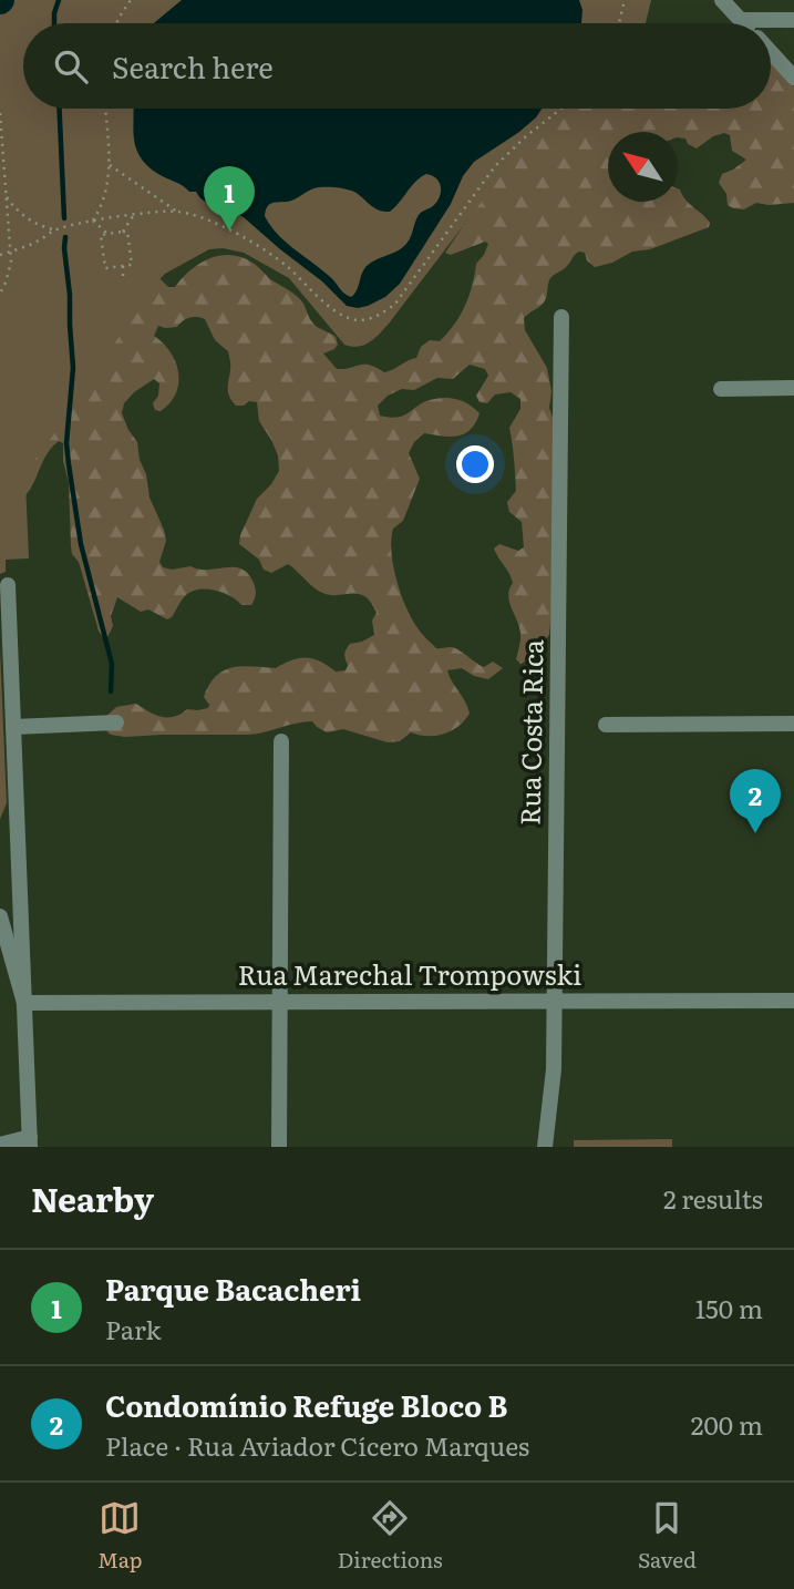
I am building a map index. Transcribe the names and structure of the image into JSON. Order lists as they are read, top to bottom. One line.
{"streets":{"street":["Rua Costa Rica","Rua Marechal Trompowski"]},"crossings":[["Rua Costa Rica","Rua Marechal Trompowski"]],"north":"top left","page":{"search":"Search here","pins":["1","2"],"heading":["Nearby","2 results"],"list":[{"mark":"1","name":"Parque Bacacheri","note":"Park","value":"150 m"},{"mark":"2","name":"Condomínio Refuge Bloco B","note":"Place · Rua Aviador Cícero Marques","value":"200 m"}],"nav":["Map","Directions","Saved"]}}
